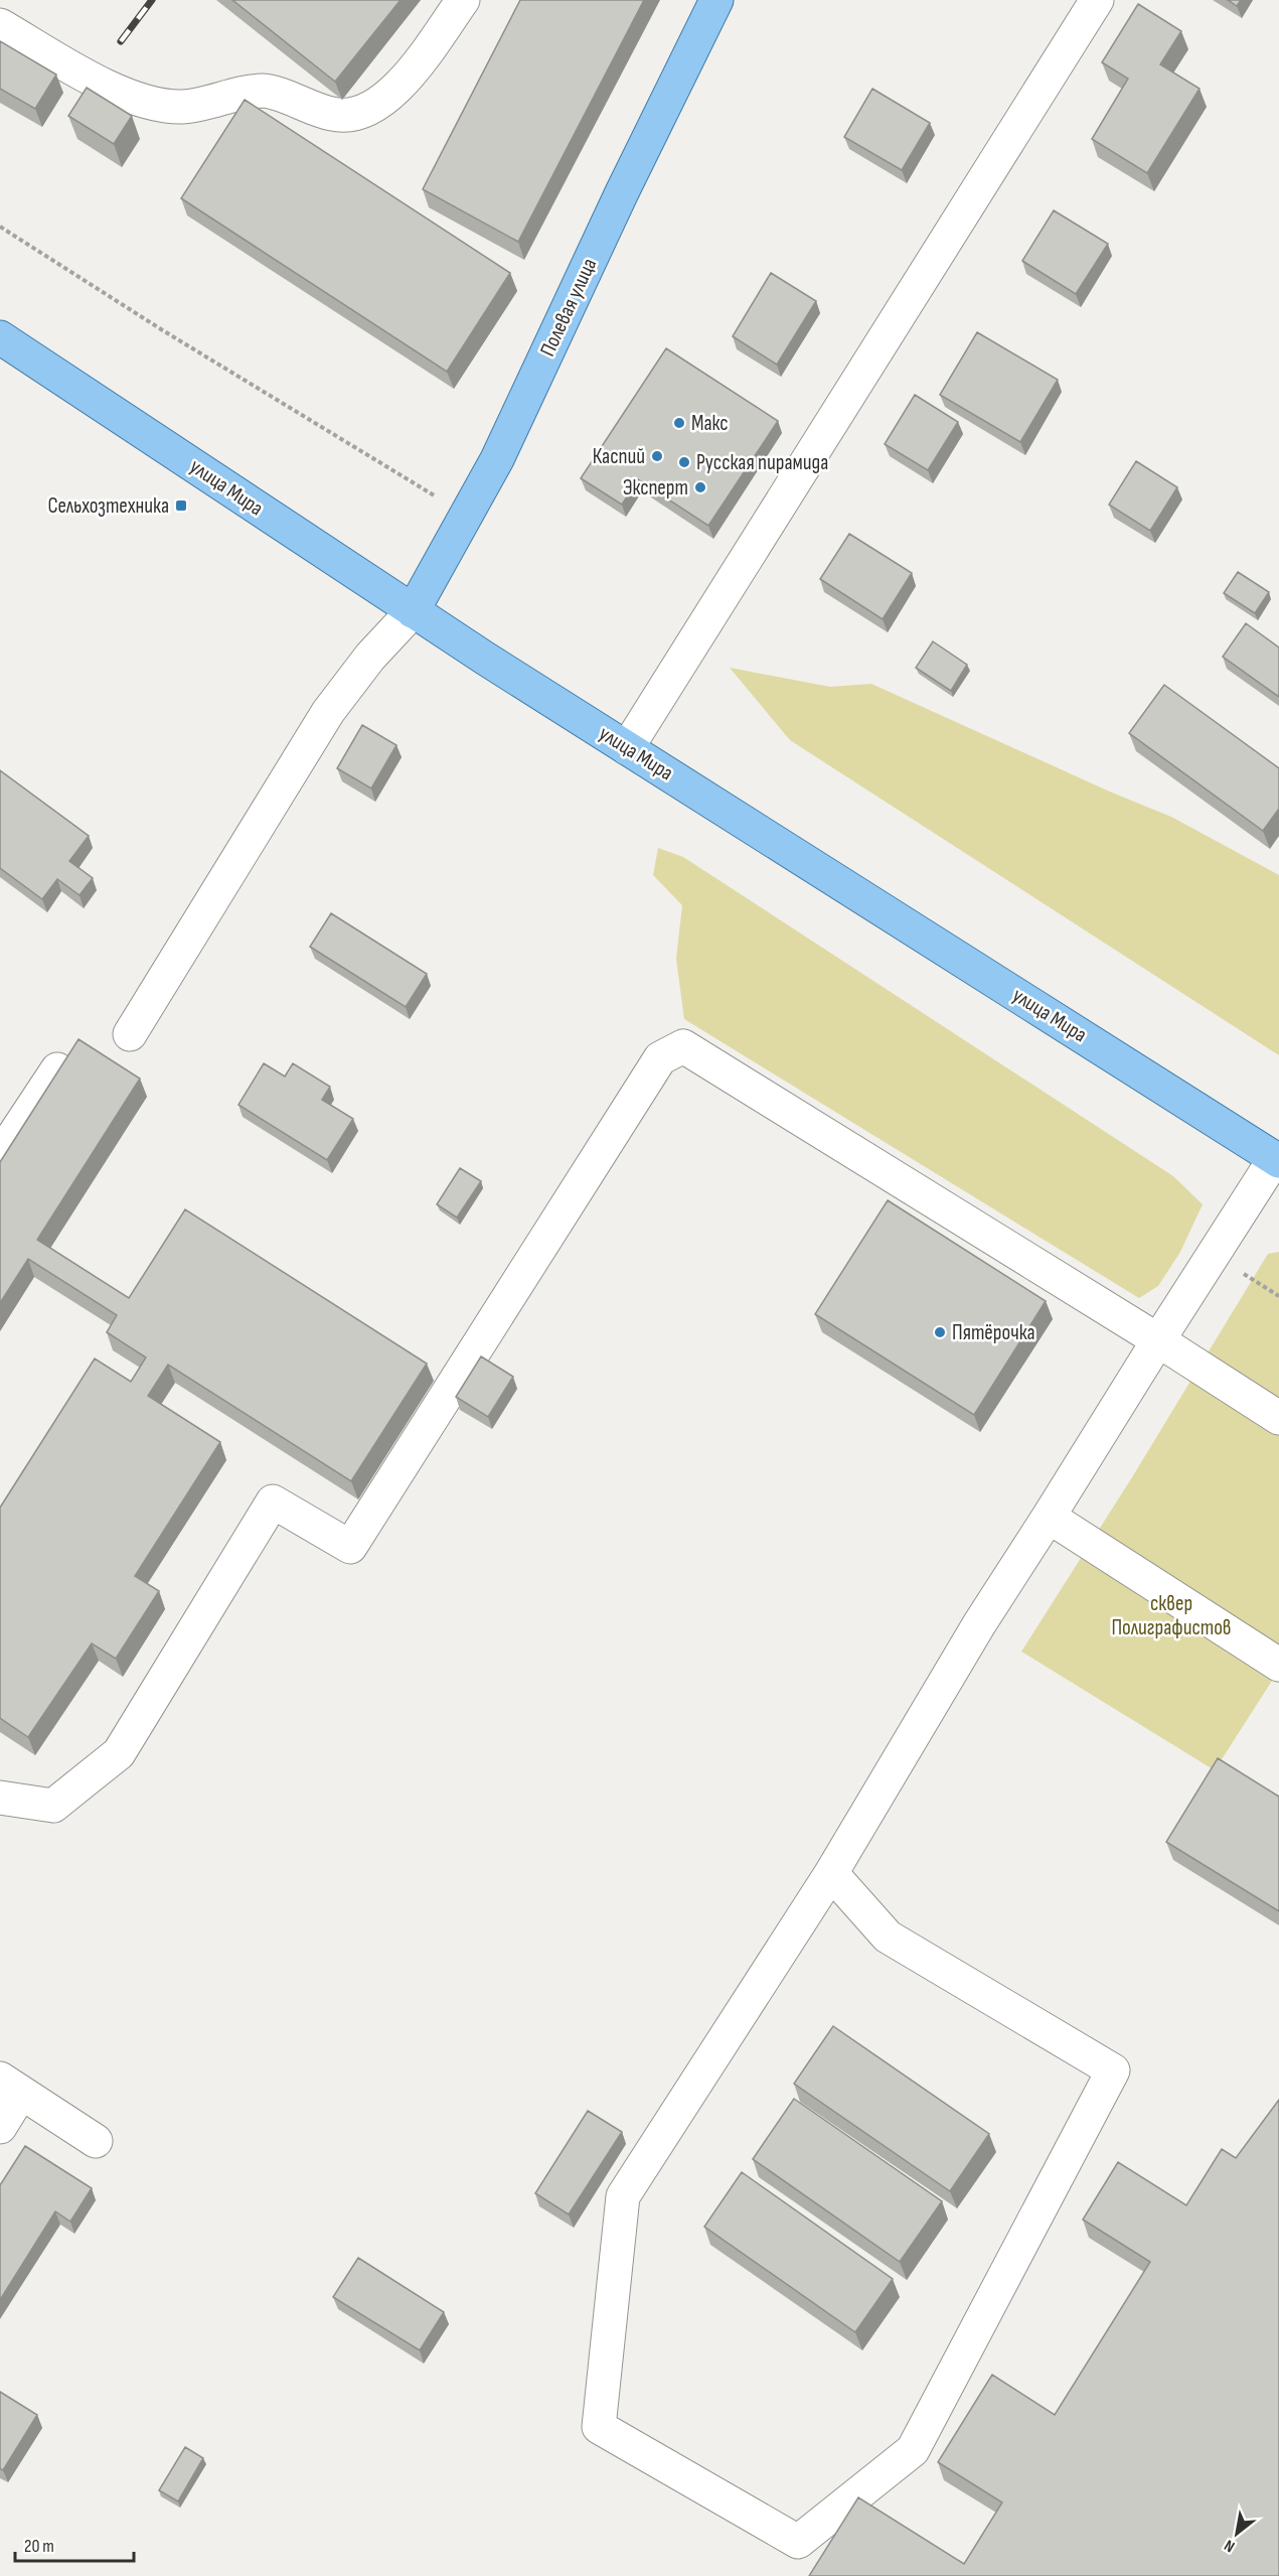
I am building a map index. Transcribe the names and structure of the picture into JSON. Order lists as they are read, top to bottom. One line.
{"streets":{"main road":["Полевая улица","улица Мира"]},"crossings":[["Полевая улица","улица Мира"]],"parks":["сквер Полиграфистов"],"places":{"other":["Макс","Каспий","Русская пирамида","Эксперт","Пятёрочка"],"transit":["Сельхозтехника"]},"scale_bar":"20 m","north":"bottom left"}
